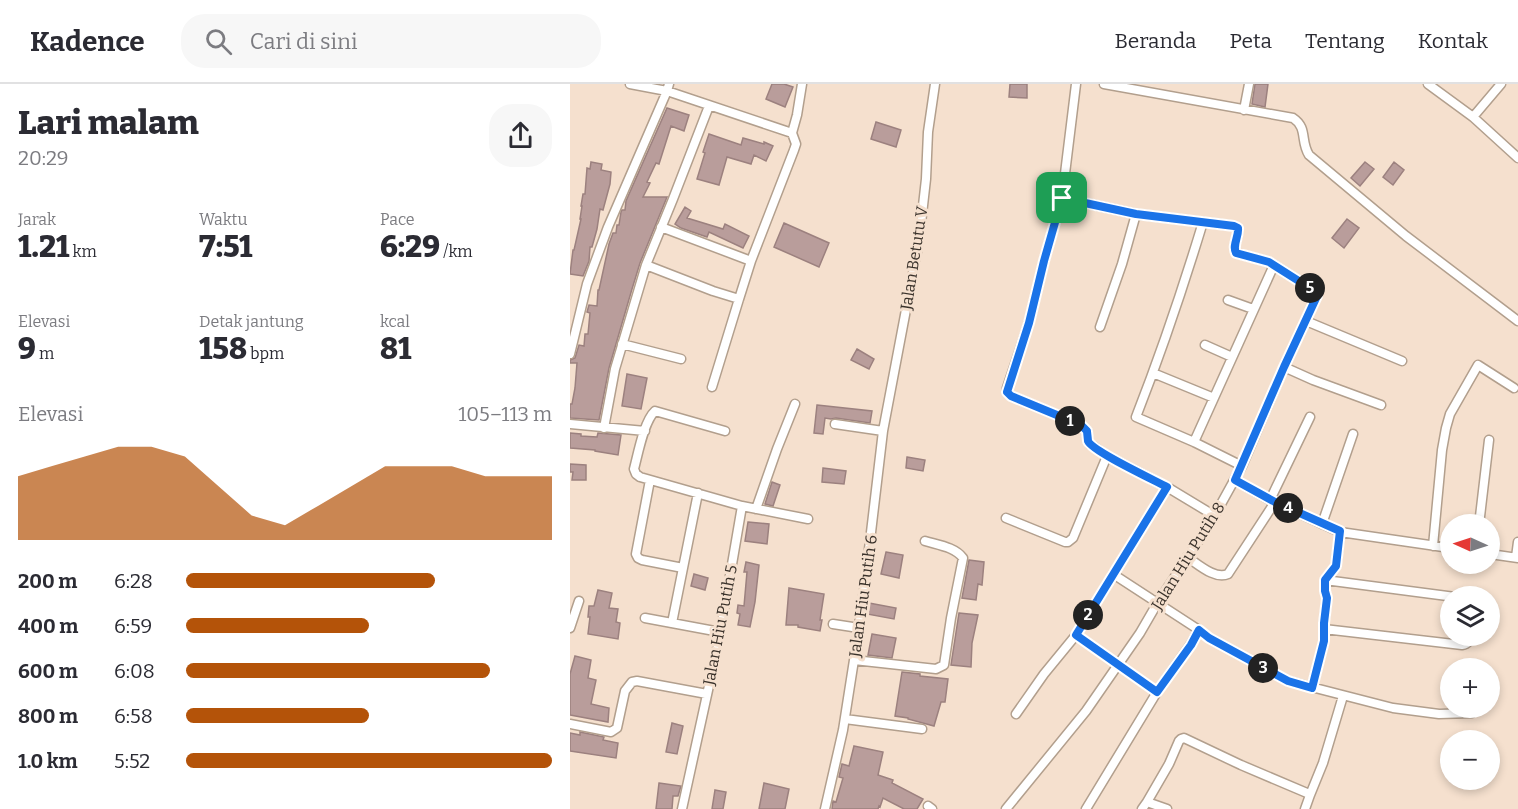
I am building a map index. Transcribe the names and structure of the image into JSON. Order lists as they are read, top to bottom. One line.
{"streets":{"street":["Jalan Betutu V","Jalan Hiu Putih 8","Jalan Hiu Putih 6","Jalan Hiu Putih 5"]},"crossings":[["Jalan Betutu V","Jalan Hiu Putih 6"]],"north":"left","page":{"header":"Kadence","search":"Cari di sini","nav":["Beranda","Peta","Tentang","Kontak"],"heading":["Lari malam","20:29"],"stats":[["Jarak","1.21 km"],["Waktu","7:51"],["Pace","6:29 /km"],["Elevasi","9 m"],["Detak jantung","158 bpm"],["kcal","81"]],"pins":["5","1","4","2","3"],"chart":["Elevasi","105–113 m"],"map_buttons":["+","−"],"list":[{"name":"200 m","note":"6:28"},{"name":"400 m","note":"6:59"},{"name":"600 m","note":"6:08"},{"name":"800 m","note":"6:58"},{"name":"1.0 km","note":"5:52"}]}}
